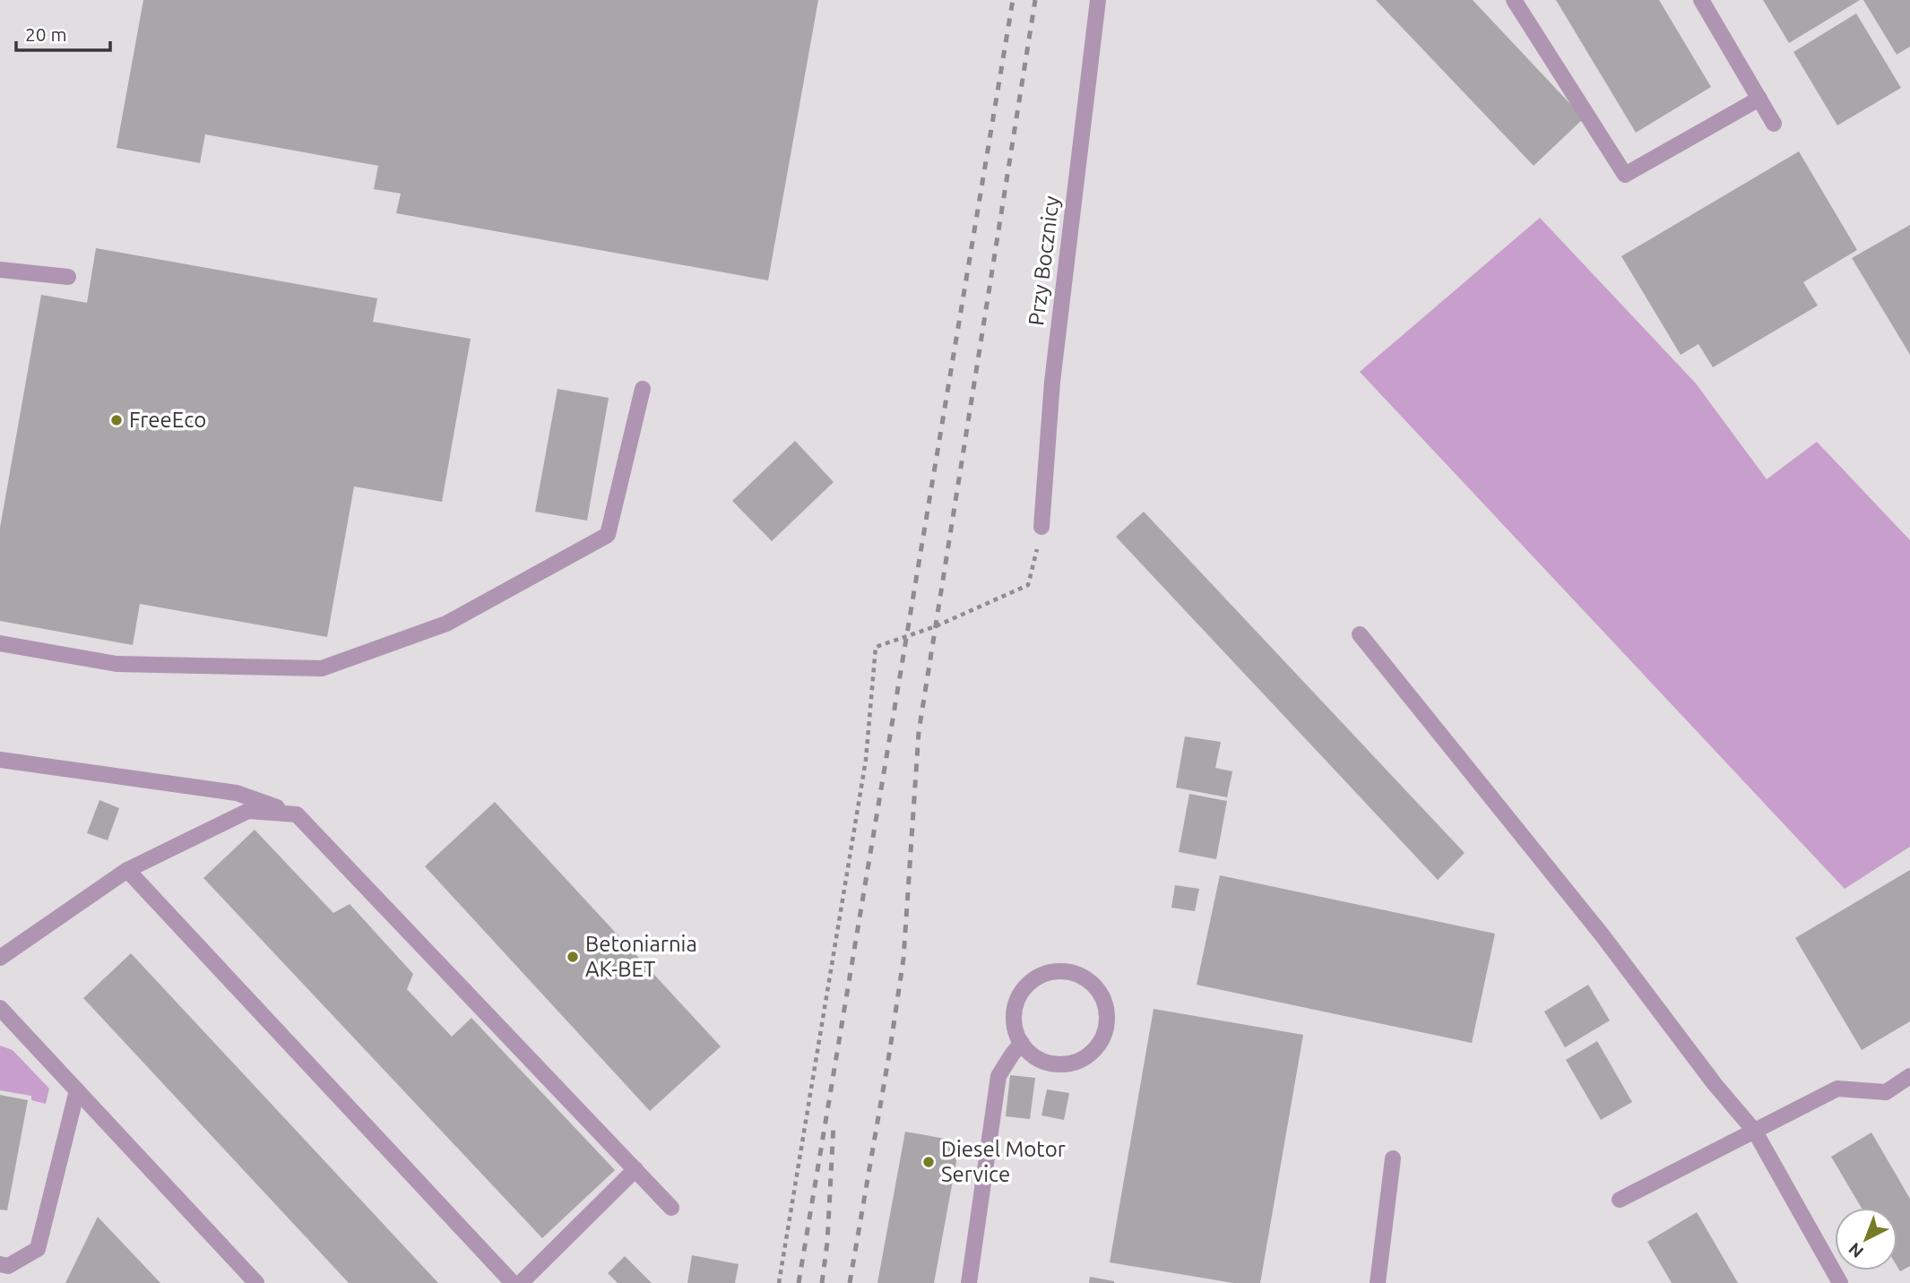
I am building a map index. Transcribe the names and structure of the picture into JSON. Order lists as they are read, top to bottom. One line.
{"streets":{"street":["Przy Bocznicy"]},"places":["FreeEco","Betoniarnia AK-BET","Diesel Motor Service"],"scale_bar":"20 m","north":"bottom left"}
